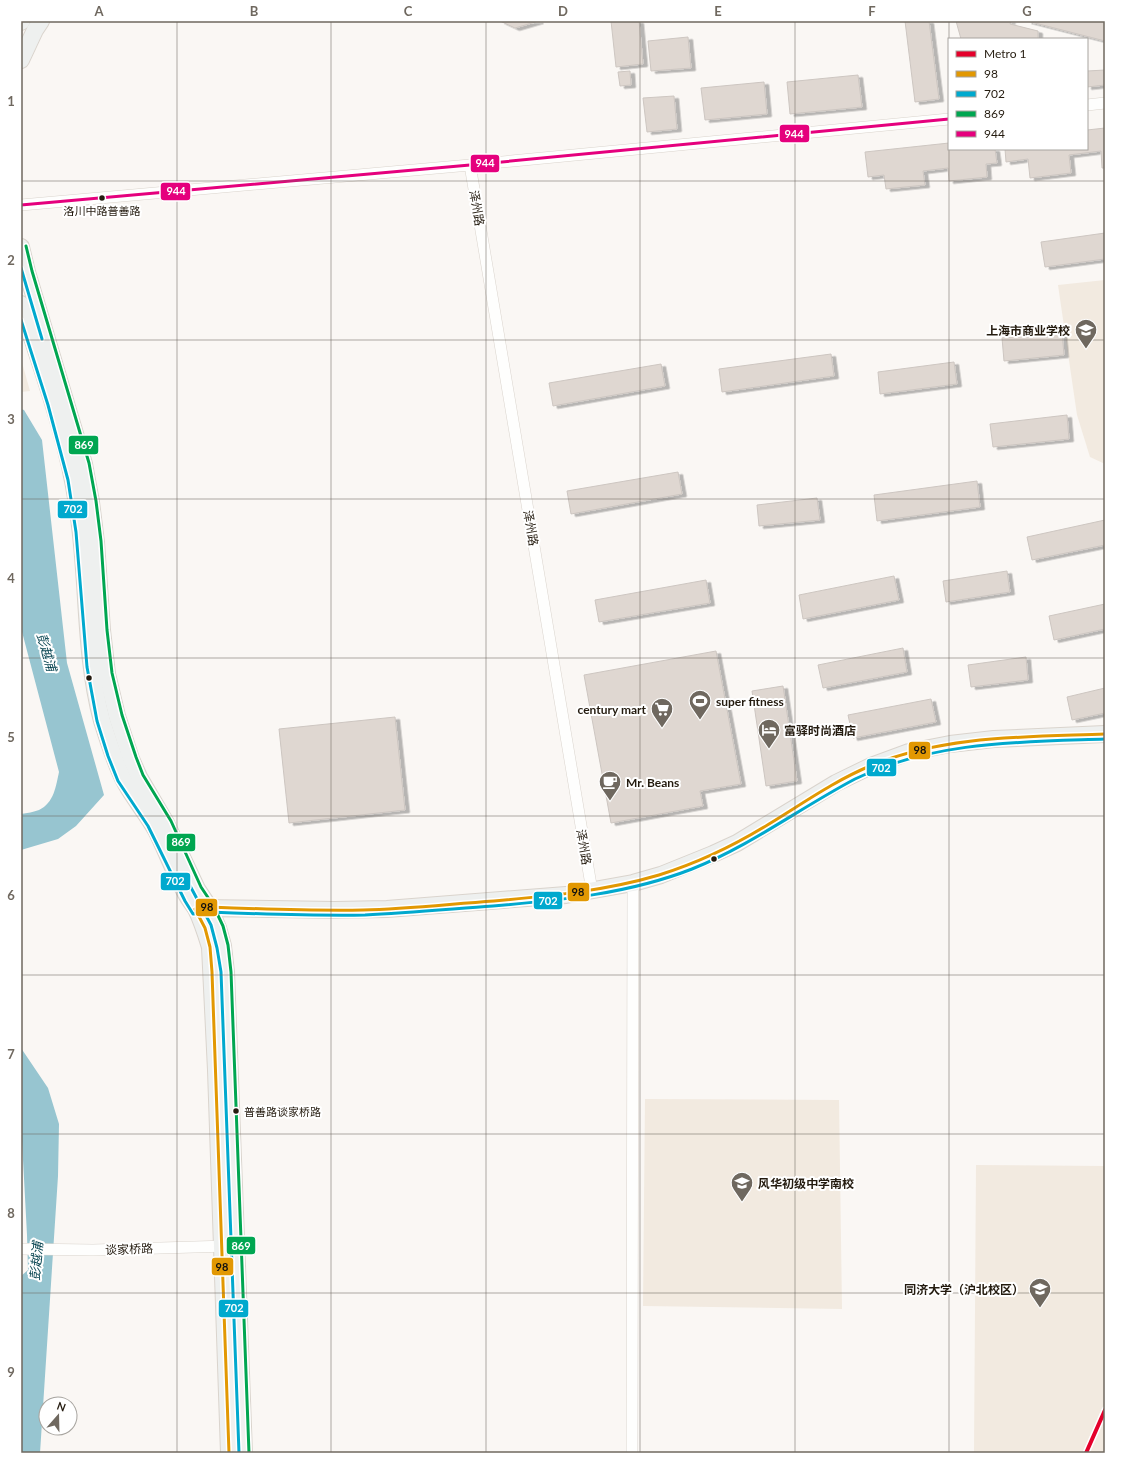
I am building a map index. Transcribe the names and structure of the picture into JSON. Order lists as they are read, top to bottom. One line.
{"streets":{"street":["泽州路","谈家桥路"]},"water":["彭越浦"],"places":{"other":["洛川中路普善路","普善路谈家桥路"],"school or university":["上海市商业学校","风华初级中学南校","同济大学（沪北校区）"],"sports":["super fitness"],"supermarket":["century mart"],"hotel":["富驿时尚酒店"],"cafe":["Mr. Beans"]},"lines":["transit line 944","transit line 869","transit line 702","transit line 98","metro line 1"],"legend":["Metro 1","98","702","869","944"],"north":"top","grid":{"columns":["A","B","C","D","E","F","G"],"rows":["1","2","3","4","5","6","7","8","9"]}}
